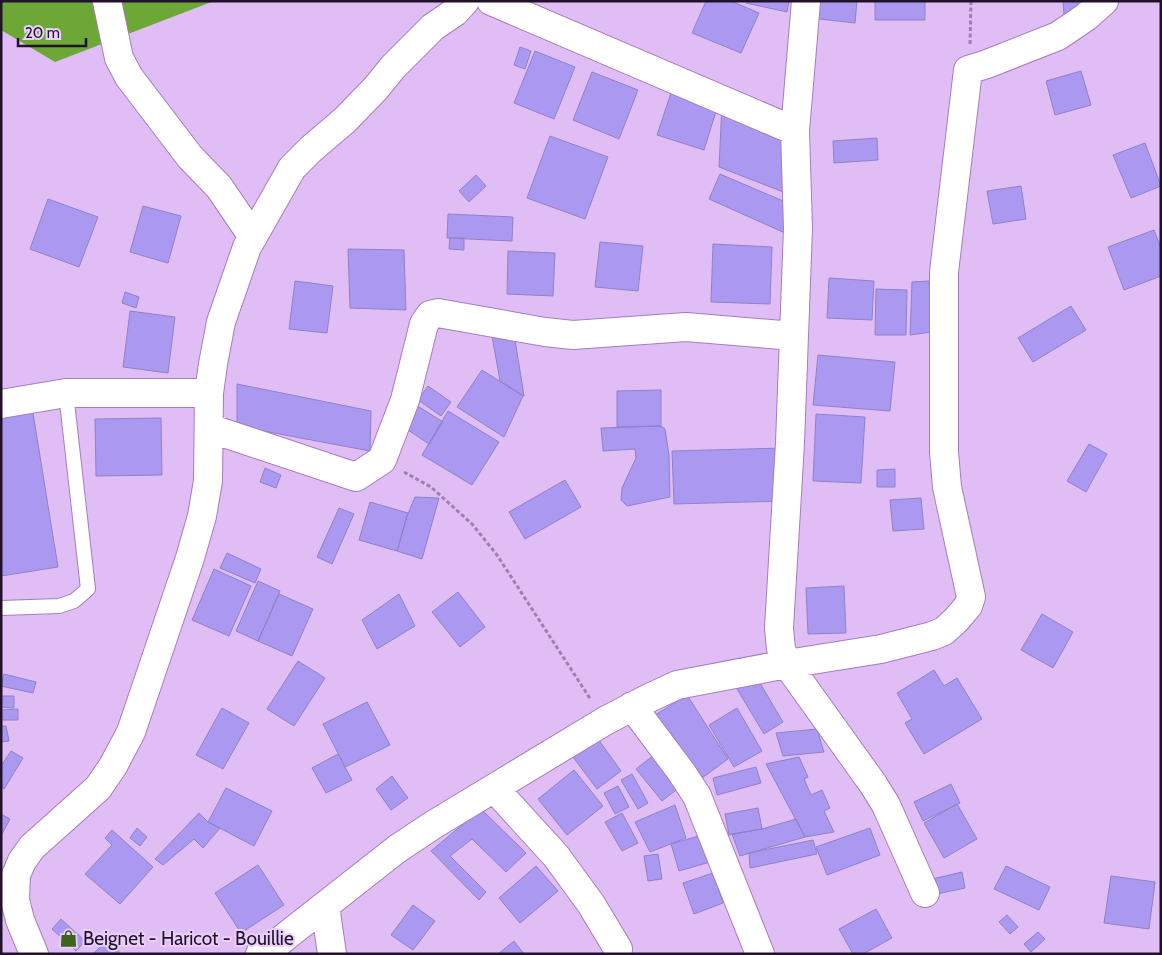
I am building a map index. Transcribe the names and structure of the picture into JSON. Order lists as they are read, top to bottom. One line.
{"places":{"shop":["Beignet - Haricot - Bouillie"]},"scale_bar":"20 m"}
